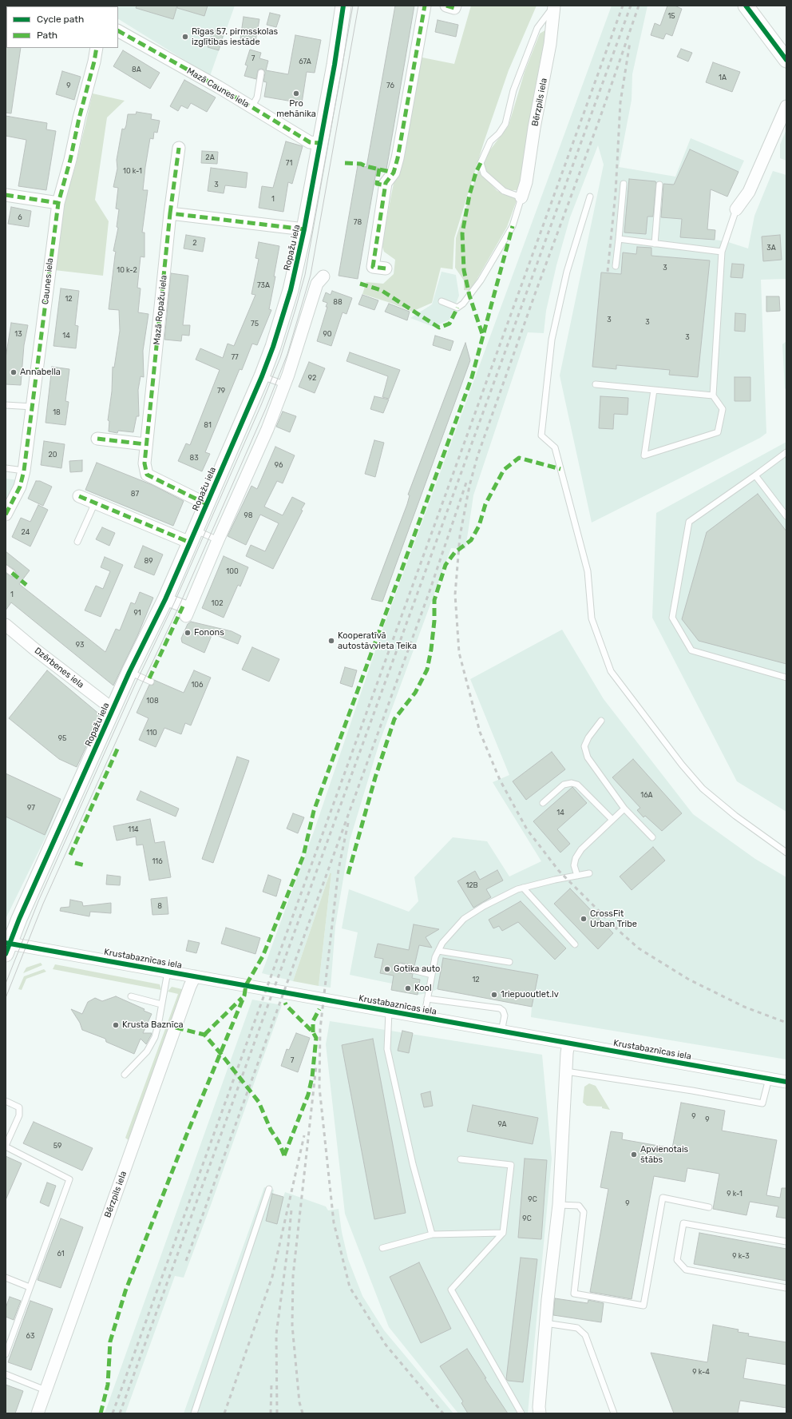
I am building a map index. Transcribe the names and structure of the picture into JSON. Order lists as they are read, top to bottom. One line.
{"streets":{"street":["Mazā Caunes iela","Bērzpils iela","Ropažu iela","Caunes iela","Mazā Ropažu iela","Dzērbenes iela","Krustabaznīcas iela"]},"crossings":[["Mazā Caunes iela","Ropažu iela"],["Bērzpils iela","Krustabaznīcas iela"],["Ropažu iela","Mazā Ropažu iela"],["Ropažu iela","Dzērbenes iela"],["Ropažu iela","Krustabaznīcas iela"]],"places":["Rīgas 57. pirmsskolas izglītības iestāde","Pro mehānika","Annabella","Fonons","Kooperatīvā autostāvvieta Teika","CrossFit Urban Tribe","Gotika auto","Kool","1riepuoutlet.lv","Krusta Baznīca","Apvienotais štābs"],"house_numbers":["15","7","67A","8A","1A","9","76","2A","71","10 k-1","3","1","6","78","2","3A","3","10 k-2","73A","12","88","3","3","75","13","90","14","3","77","92","79","18","81","20","83","96","87","98","24","89","100","1","102","91","93","106","108","110","95","16A","97","14","114","116","12B","8","12","7","9","9","9A","59","9 k-1","9C","9","9C","61","9 k-3","63","9 k-4"],"legend":["Cycle path","Path"]}
